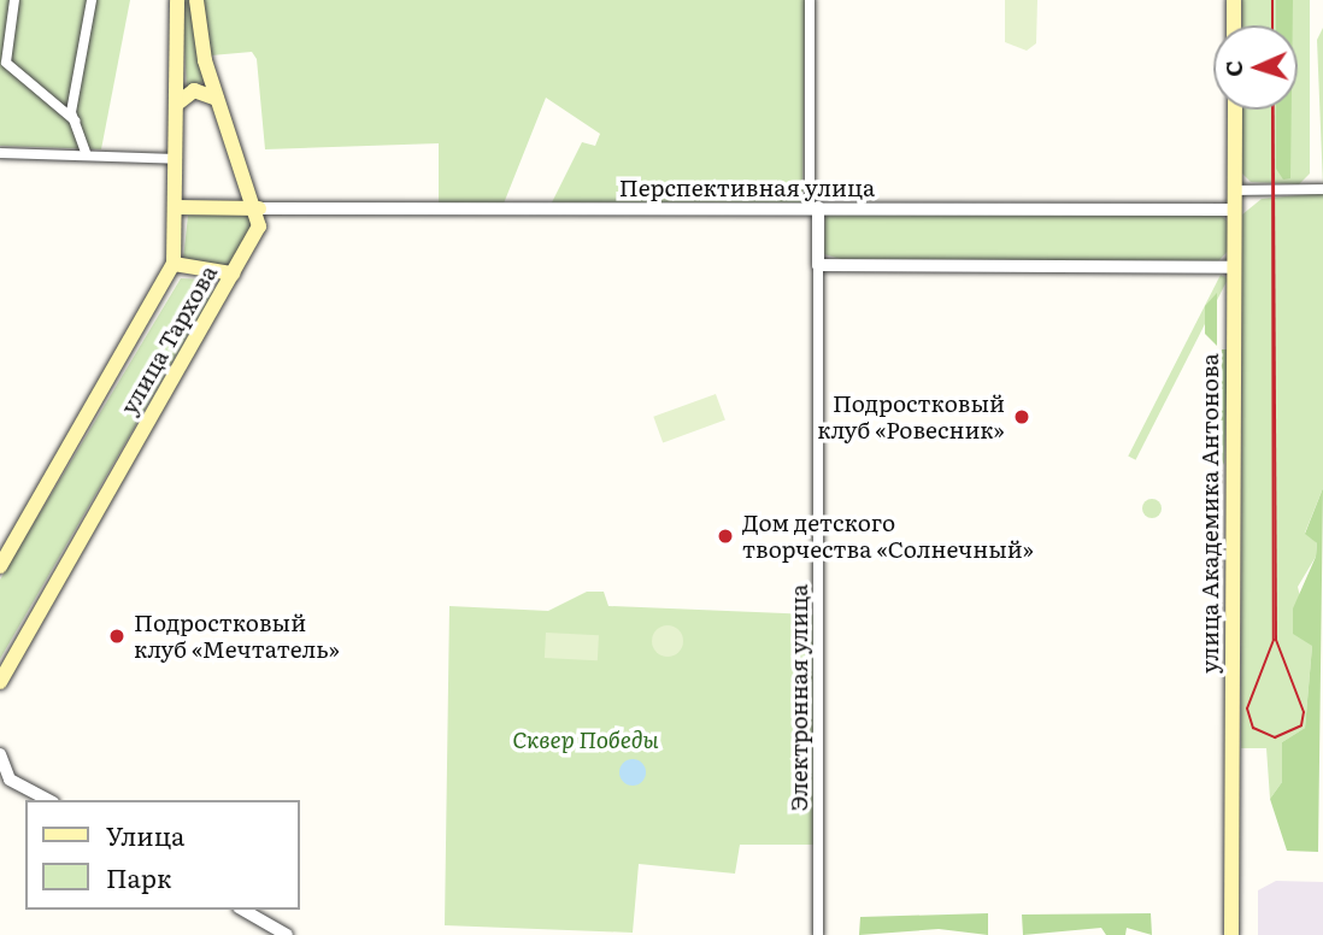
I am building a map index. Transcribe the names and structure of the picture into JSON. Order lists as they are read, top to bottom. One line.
{"streets":{"main road":["улица Тархова","улица Академика Антонова"],"street":["Перспективная улица","Электронная улица"]},"crossings":[["Перспективная улица","улица Тархова"],["Перспективная улица","улица Академика Антонова"],["Перспективная улица","Электронная улица"]],"parks":["Сквер Победы"],"places":["Подростковый клуб «Ровесник»","Дом детского творчества «Солнечный»","Подростковый клуб «Мечтатель»"],"legend":["Улица","Парк"],"north":"left"}
